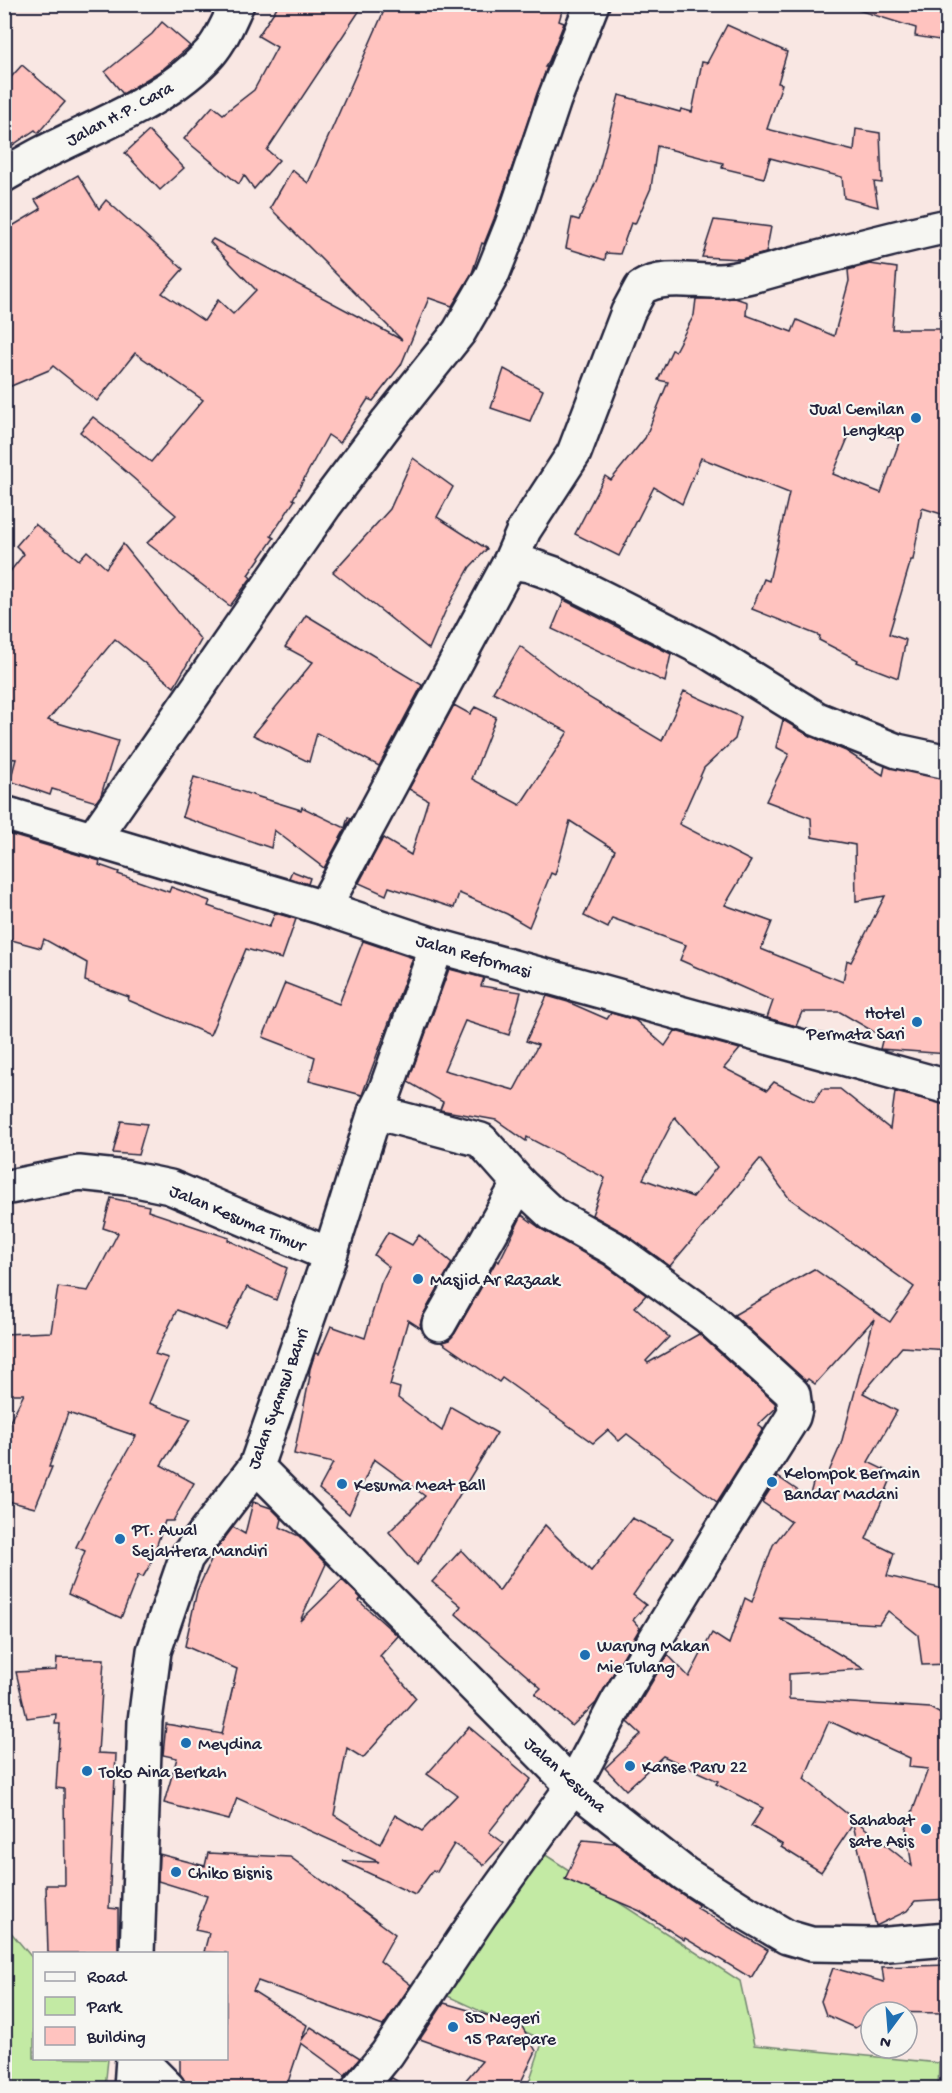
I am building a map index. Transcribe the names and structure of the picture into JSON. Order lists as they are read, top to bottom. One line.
{"streets":{"street":["Jalan H.P. Cara","Jalan Reformasi","Jalan Kesuma Timur","Jalan Syamsul Bahri","Jalan Kesuma"]},"crossings":[["Jalan Reformasi","Jalan Syamsul Bahri"],["Jalan Kesuma Timur","Jalan Syamsul Bahri"],["Jalan Syamsul Bahri","Jalan Kesuma"]],"places":["Jual Cemilan Lengkap","Hotel Permata Sari","Masjid Ar Razaak","Kelompok Bermain Bandar Madani","Kesuma Meat Ball","PT. Awal Sejahtera Mandiri","Warung Makan Mie Tulang","Meydina","Kanse Paru 22","Toko Aina Berkah","Sahabat sate Asis","Chiko Bisnis","SD Negeri 15 Parepare"],"legend":["Road","Park","Building"],"north":"bottom"}
